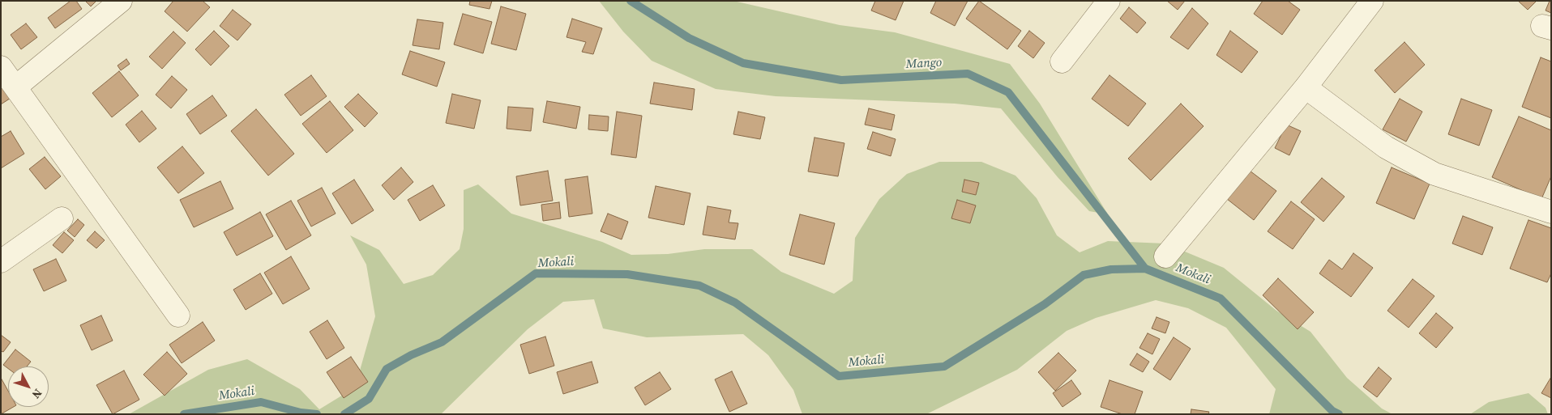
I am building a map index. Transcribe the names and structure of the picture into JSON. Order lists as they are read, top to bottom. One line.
{"water":["Mango","Mokali"],"north":"bottom right"}
